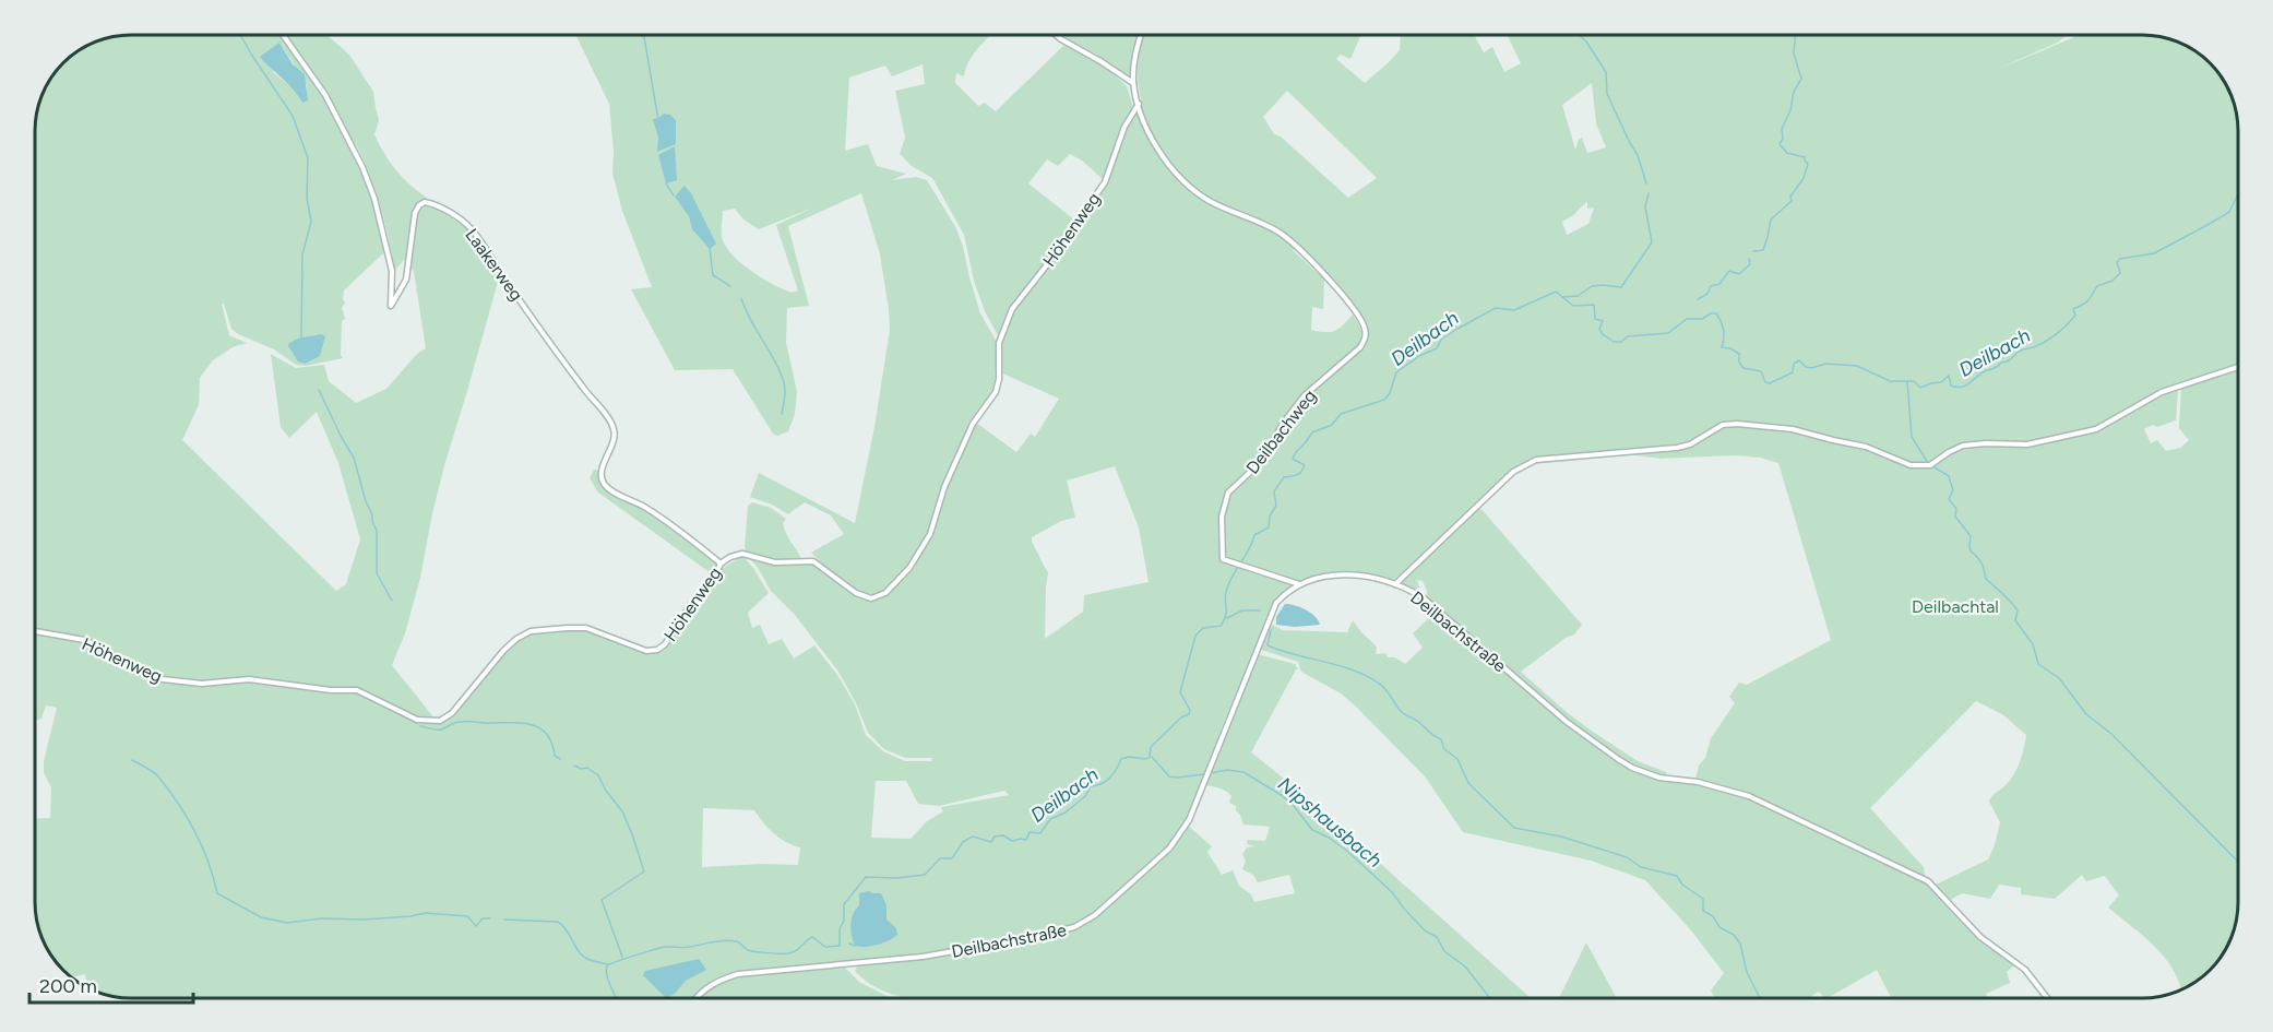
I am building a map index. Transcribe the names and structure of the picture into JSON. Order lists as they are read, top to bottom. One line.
{"streets":{"street":["Höhenweg","Laakerweg","Deilbachweg","Deilbachstraße"]},"crossings":[["Höhenweg","Laakerweg"],["Höhenweg","Deilbachweg"],["Deilbachweg","Deilbachstraße"]],"water":["Deilbach","Nipshausbach"],"parks":["Deilbachtal"],"scale_bar":"200 m"}
